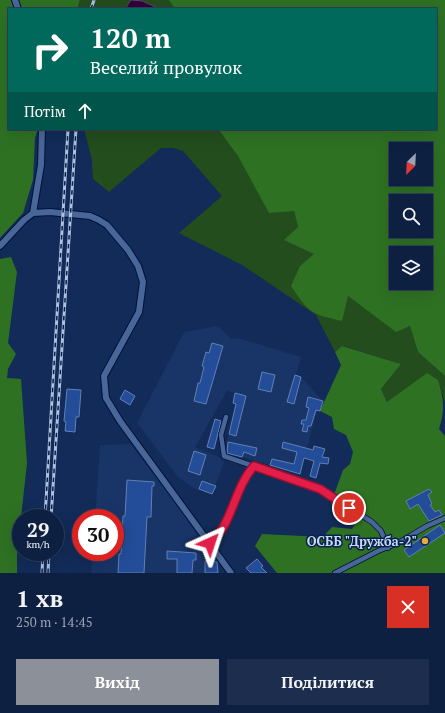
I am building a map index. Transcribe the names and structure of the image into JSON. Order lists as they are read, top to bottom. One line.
{"places":["ОСББ \"Дружба-2\""],"north":"bottom left","page":{"turn":["120 m","Веселий провулок"],"then":"Потім","speed":"29 km/h","limit":"30","heading":["1 хв","250 m · 14:45"],"buttons":["Вихід","Поділитися"]}}
